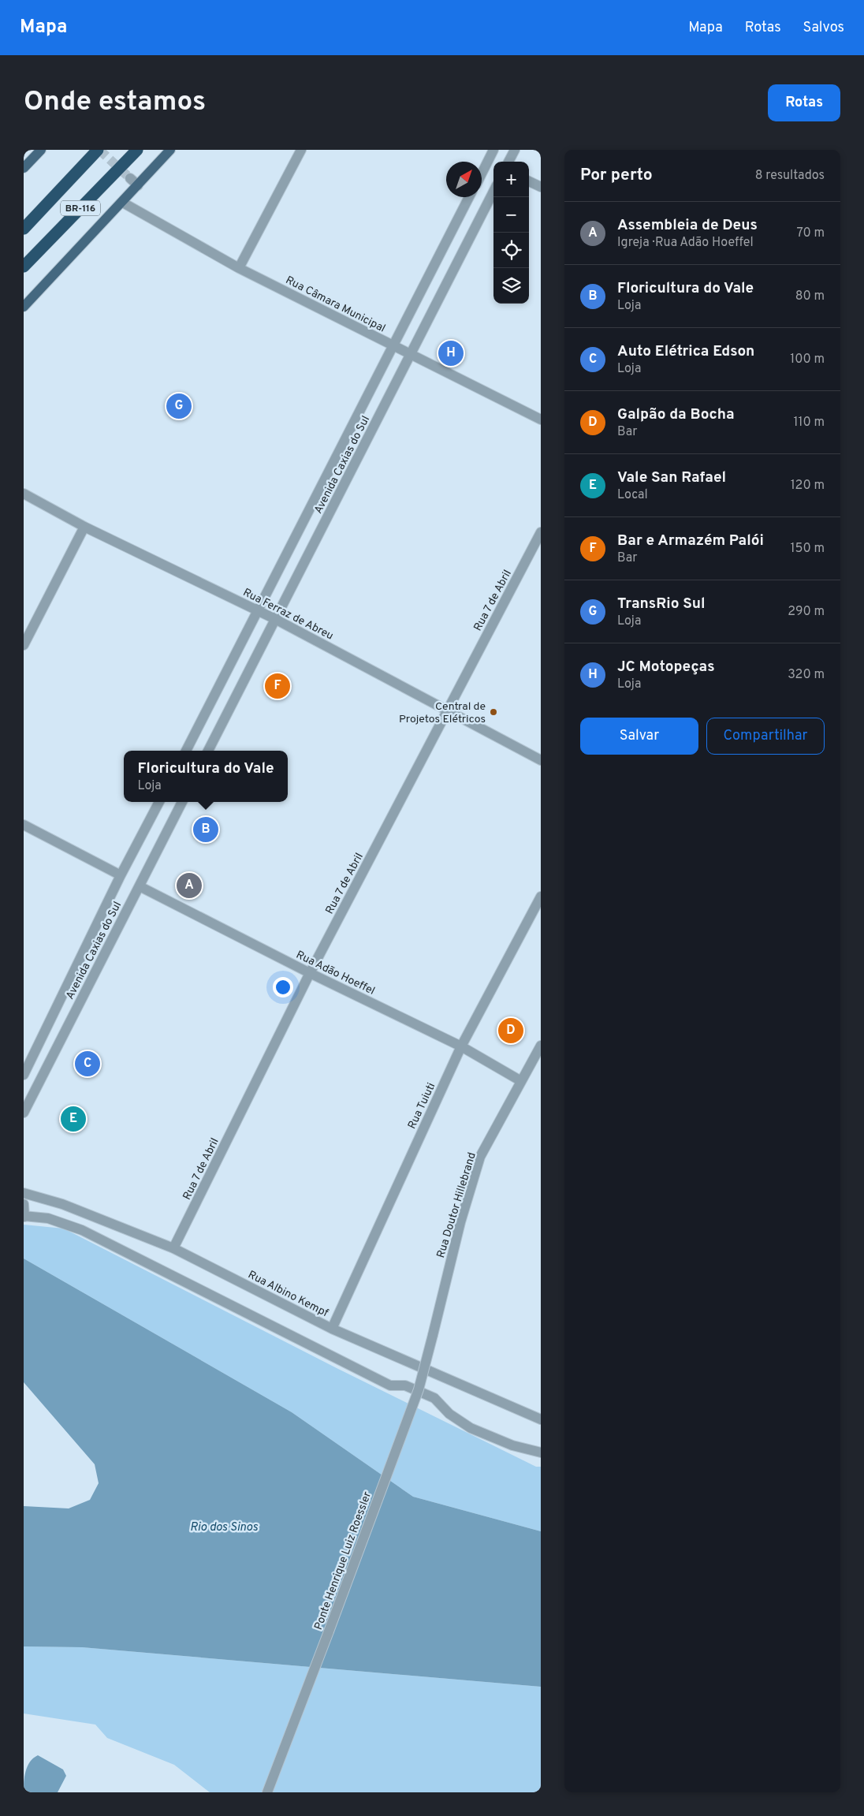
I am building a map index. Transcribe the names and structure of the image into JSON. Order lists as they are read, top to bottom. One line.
{"streets":{"highway":["BR-116"],"street":["Rua Câmara Municipal","Avenida Caxias do Sul","Rua 7 de Abril","Rua Ferraz de Abreu","Rua Adão Hoeffel","Rua Tuiuti","Rua Doutor Hillebrand","Rua Albino Kempf","Ponte Henrique Luiz Roessler"]},"crossings":[["Rua Câmara Municipal","Avenida Caxias do Sul"],["Avenida Caxias do Sul","Rua Ferraz de Abreu"],["Avenida Caxias do Sul","Rua Adão Hoeffel"],["Rua 7 de Abril","Rua Ferraz de Abreu"],["Rua 7 de Abril","Rua Adão Hoeffel"],["Rua 7 de Abril","Rua Albino Kempf"],["Rua Adão Hoeffel","Rua Tuiuti"],["Rua Adão Hoeffel","Rua Doutor Hillebrand"],["Rua Tuiuti","Rua Albino Kempf"],["Rua Doutor Hillebrand","Ponte Henrique Luiz Roessler"]],"water":["Rio dos Sinos"],"places":["Central de Projetos Elétricos"],"north":"top right","page":{"header":"Mapa","nav":["Mapa","Rotas","Salvos"],"buttons":["Rotas",["Salvar","Compartilhar"]],"title":"Onde estamos","heading":["Por perto","8 resultados"],"map_buttons":["+","−"],"list":[{"mark":"A","name":"Assembleia de Deus","note":"Igreja · Rua Adão Hoeffel","value":"70 m"},{"mark":"B","name":"Floricultura do Vale","note":"Loja","value":"80 m"},{"mark":"C","name":"Auto Elétrica Edson","note":"Loja","value":"100 m"},{"mark":"D","name":"Galpão da Bocha","note":"Bar","value":"110 m"},{"mark":"E","name":"Vale San Rafael","note":"Local","value":"120 m"},{"mark":"F","name":"Bar e Armazém Palói","note":"Bar","value":"150 m"},{"mark":"G","name":"TransRio Sul","note":"Loja","value":"290 m"},{"mark":"H","name":"JC Motopeças","note":"Loja","value":"320 m"}],"pins":["H","G","F","B","A","D","C","E"],"popup":["Floricultura do Vale","Loja"]}}
